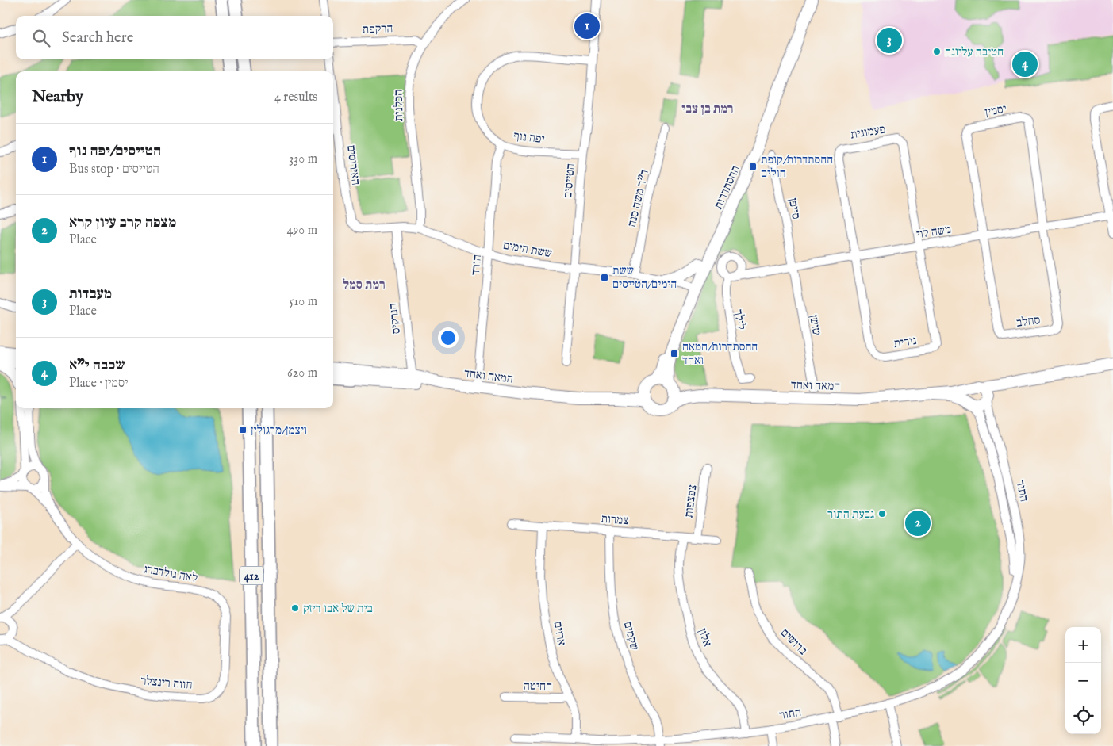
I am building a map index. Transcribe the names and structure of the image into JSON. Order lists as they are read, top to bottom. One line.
{"streets":{"main road":["412"],"street":["הרקפת","הכלנית","יסמין","פעמונית","יפה נוף","האירוסים","הטייסים","ההסתדרות","ד\"ר משה סנה","סייפן","משה לוי","ששת הימים","הורד","הנרקיס","לילך","סחלב","שושן","נורית","המאה ואחד","התור","צפצפות","צמרות","לאה גולדברג","ארזים","שקמים","אלון","ברושים","חווה רינצלר","החיטה"]},"crossings":[["הרקפת","הכלנית"],["הכלנית","ששת הימים"],["יסמין","משה לוי"],["יסמין","סחלב"],["פעמונית","משה לוי"],["פעמונית","נורית"],["יפה נוף","הטייסים"],["יפה נוף","הורד"],["האירוסים","ששת הימים"],["הטייסים","ששת הימים"],["הטייסים","הורד"],["ההסתדרות","ששת הימים"],["ההסתדרות","המאה ואחד"],["ד\"ר משה סנה","ששת הימים"],["סייפן","משה לוי"],["סייפן","שושן"],["משה לוי","לילך"],["משה לוי","סחלב"],["משה לוי","שושן"],["משה לוי","נורית"],["ששת הימים","הורד"],["ששת הימים","הנרקיס"],["הורד","המאה ואחד"],["הנרקיס","המאה ואחד"],["המאה ואחד","התור"],["התור","ארזים"],["התור","שקמים"],["התור","אלון"],["התור","ברושים"],["צפצפות","צמרות"],["צמרות","ארזים"],["צמרות","שקמים"],["צמרות","אלון"],["לאה גולדברג","חווה רינצלר"],["ארזים","החיטה"]],"districts":["רמת בן צבי","רמת סמל"],"places":{"other":["חטיבה עליונה","גבעת התור","בית של אבו ריזק"],"transit":["ההסתדרות/קופת חולים","ששת הימים/הטייסים","ההסתדרות/המאה ואחד","ויצמן/מרגולין"]},"page":{"pins":["1","3","4","2"],"search":"Search here","heading":["Nearby","4 results"],"list":[{"mark":"1","name":"הטייסים/יפה נוף","note":"Bus stop · הטייסים","value":"330 m"},{"mark":"2","name":"מצפה קרב עיון קרא","note":"Place","value":"490 m"},{"mark":"3","name":"מעבדות","note":"Place","value":"510 m"},{"mark":"4","name":"שכבה י\"א","note":"Place · יסמין","value":"620 m"}],"map_buttons":["+","−"]}}
